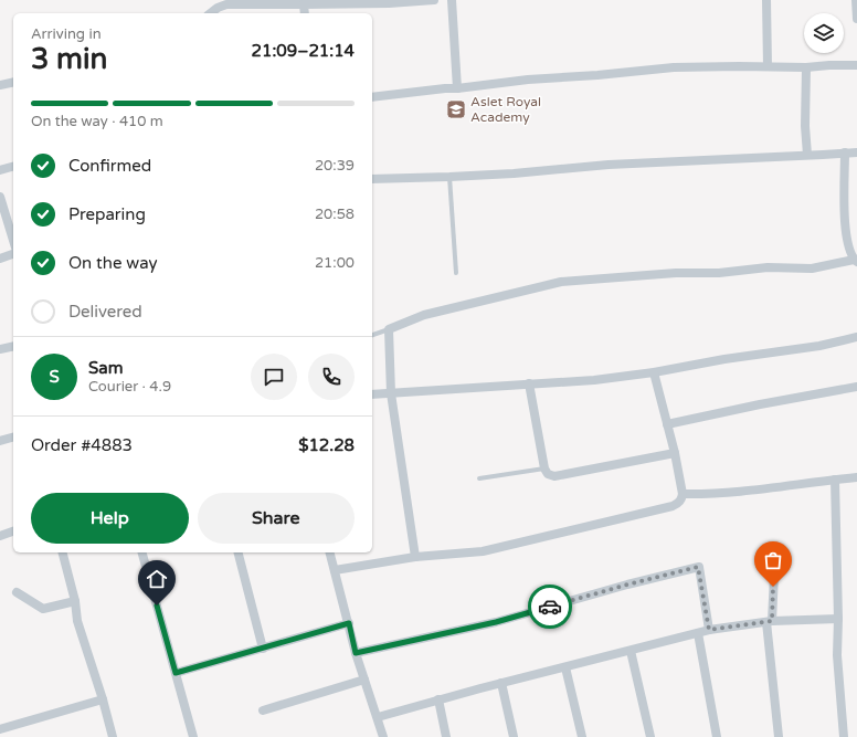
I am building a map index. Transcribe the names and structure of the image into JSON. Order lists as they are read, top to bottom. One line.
{"places":{"school or university":["Aslet Royal Academy"]},"page":{"heading":["3 min","Arriving in","21:09–21:14"],"panel":["Sam","Courier · 4.9","Order #4883","$12.28"],"bar":"On the way · 410 m","list":[["Confirmed","20:39"],["Preparing","20:58"],["On the way","21:00"],"Delivered"],"round":"S","buttons":["Help","Share"]}}
